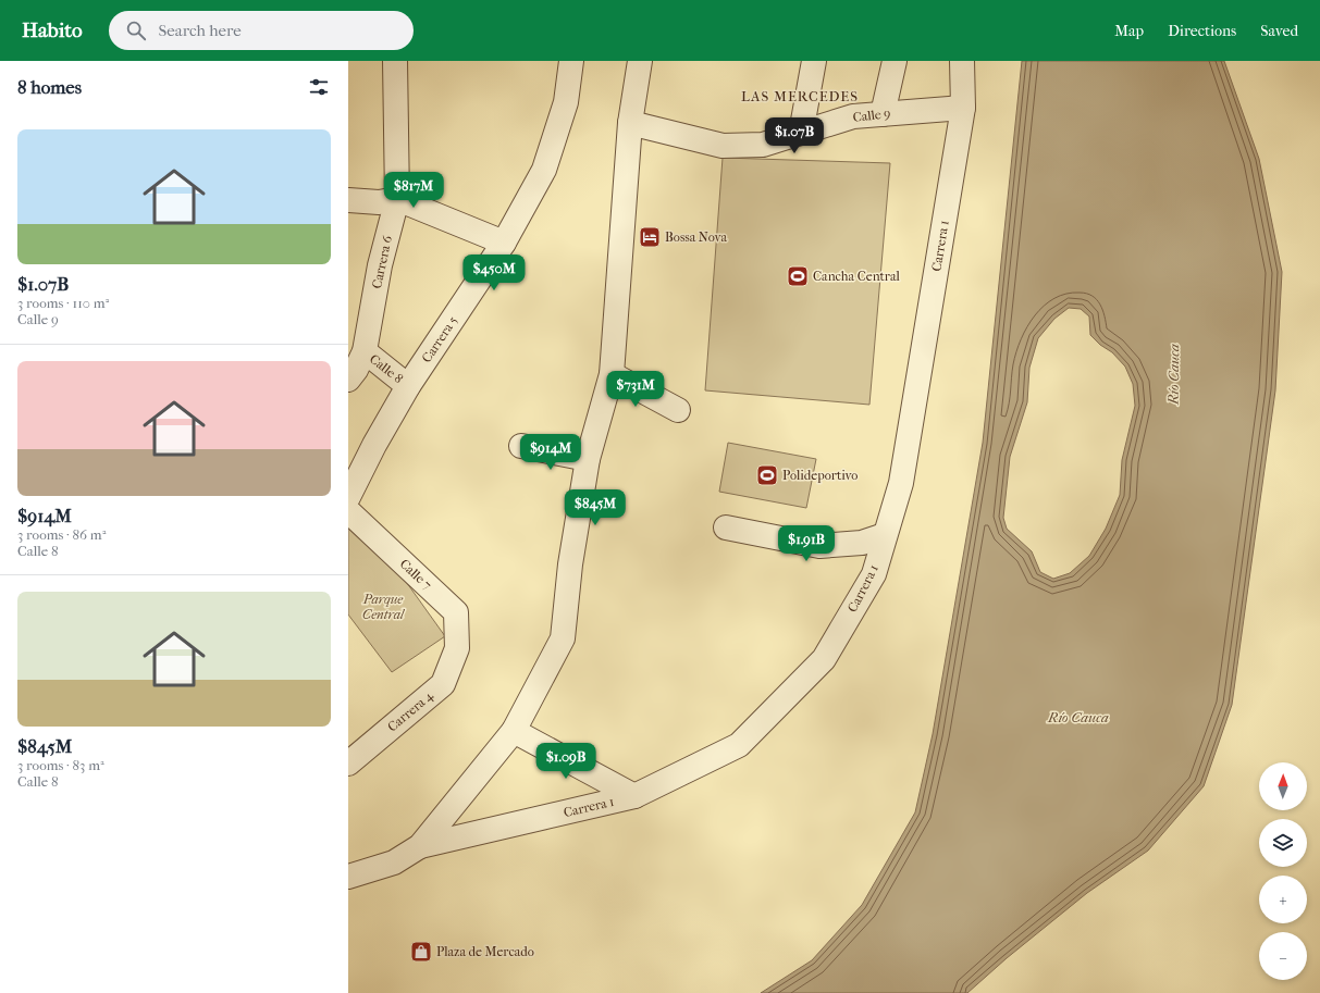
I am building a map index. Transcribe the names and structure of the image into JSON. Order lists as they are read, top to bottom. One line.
{"streets":{"street":["Calle 9","Carrera 1","Carrera 6","Carrera 5","Calle 8","Calle 7","Carrera 4"]},"crossings":[["Calle 9","Carrera 1"],["Carrera 6","Calle 8"],["Carrera 5","Calle 8"],["Calle 7","Carrera 4"]],"districts":["LAS MERCEDES"],"water":["Río Cauca"],"parks":["Parque Central"],"places":{"hotel":["Bossa Nova"],"sports":["Cancha Central","Polideportivo"],"shop":["Plaza de Mercado"]},"north":"top","page":{"header":"Habito","search":"Search here","nav":["Map","Directions","Saved"],"heading":"8 homes","list":[{"name":"$1.07B","note":"3 rooms · 110 m² · Calle 9"},{"name":"$914M","note":"3 rooms · 86 m² · Calle 8"},{"name":"$845M","note":"3 rooms · 83 m² · Calle 8"}],"price":["$1.07B","$817M","$450M","$731M","$914M","$845M","$1.91B","$1.09B"],"map_buttons":["+","−"]}}
